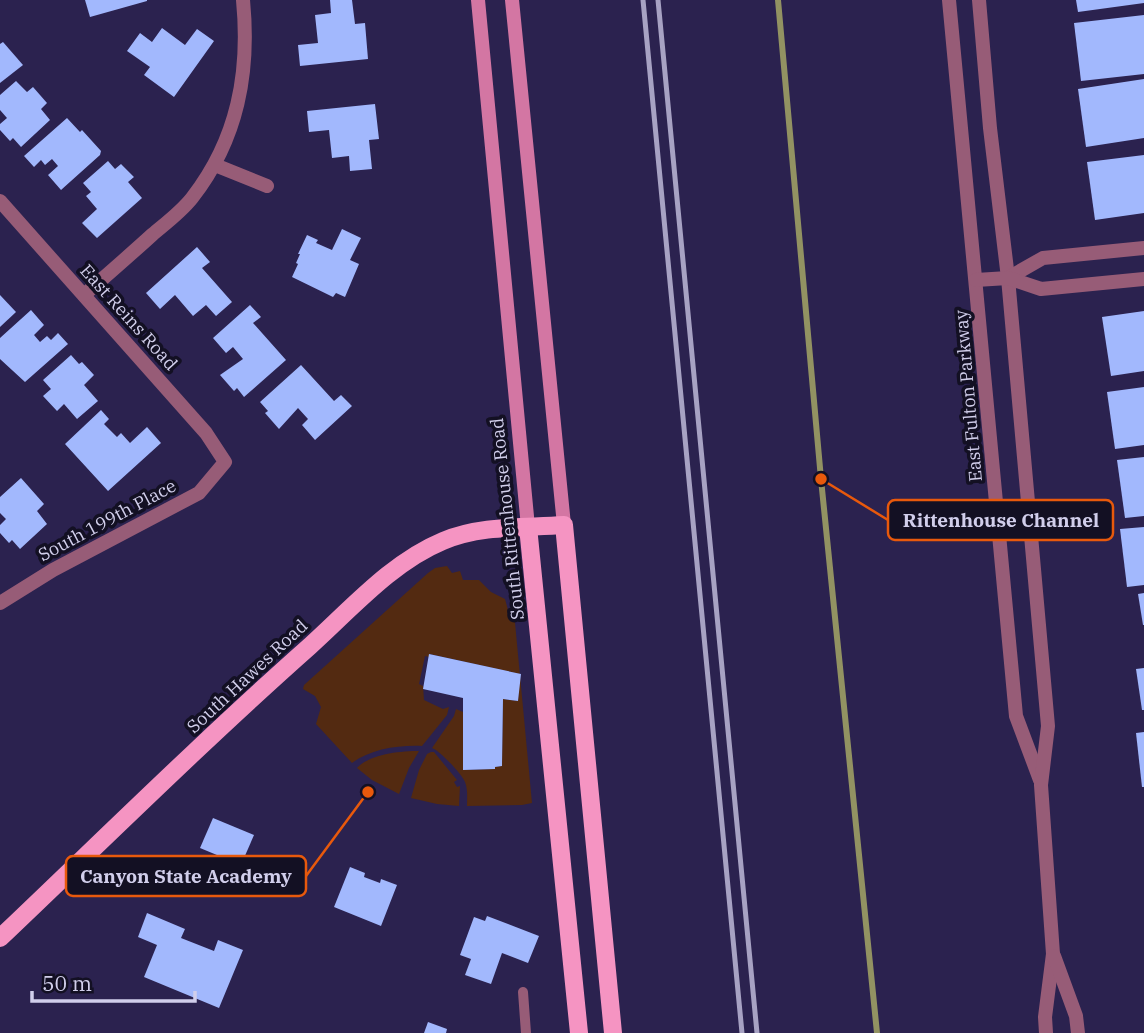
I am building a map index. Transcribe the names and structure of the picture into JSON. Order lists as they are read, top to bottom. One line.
{"streets":{"main road":["South Rittenhouse Road","South Hawes Road"],"street":["East Reins Road","East Fulton Parkway","South 199th Place"]},"crossings":[["East Reins Road","South 199th Place"],["South Rittenhouse Road","South Hawes Road"]],"places":["Rittenhouse Channel","Canyon State Academy"],"scale_bar":"50 m"}
